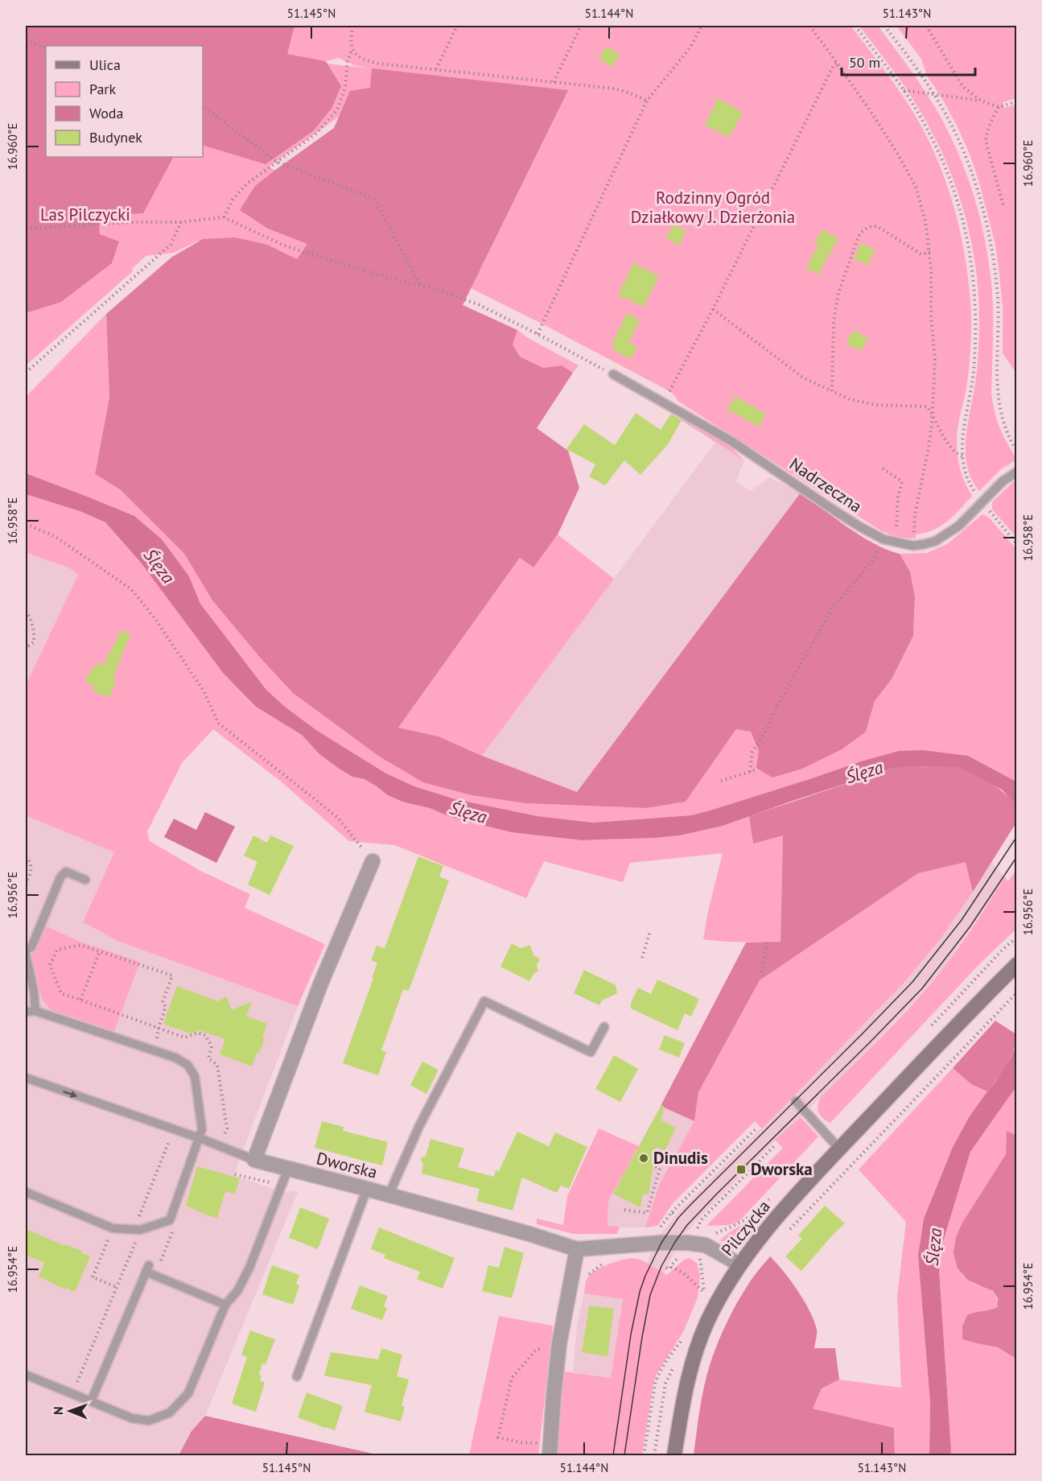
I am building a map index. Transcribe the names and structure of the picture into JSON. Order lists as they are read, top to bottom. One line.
{"streets":{"street":["Dworska","Pilczycka"],"lane":["Nadrzeczna"]},"crossings":[["Dworska","Pilczycka"]],"water":["Ślęza"],"parks":["Rodzinny Ogród Działkowy J. Dzierżonia","Las Pilczycki"],"places":{"other":["Dinudis"],"transit":["Dworska"]},"legend":["Ulica","Park","Woda","Budynek"],"scale_bar":"50 m","north":"left","coordinates":["51.145°N","51.144°N","51.143°N","16.960°E","16.958°E","16.956°E","16.954°E"]}
